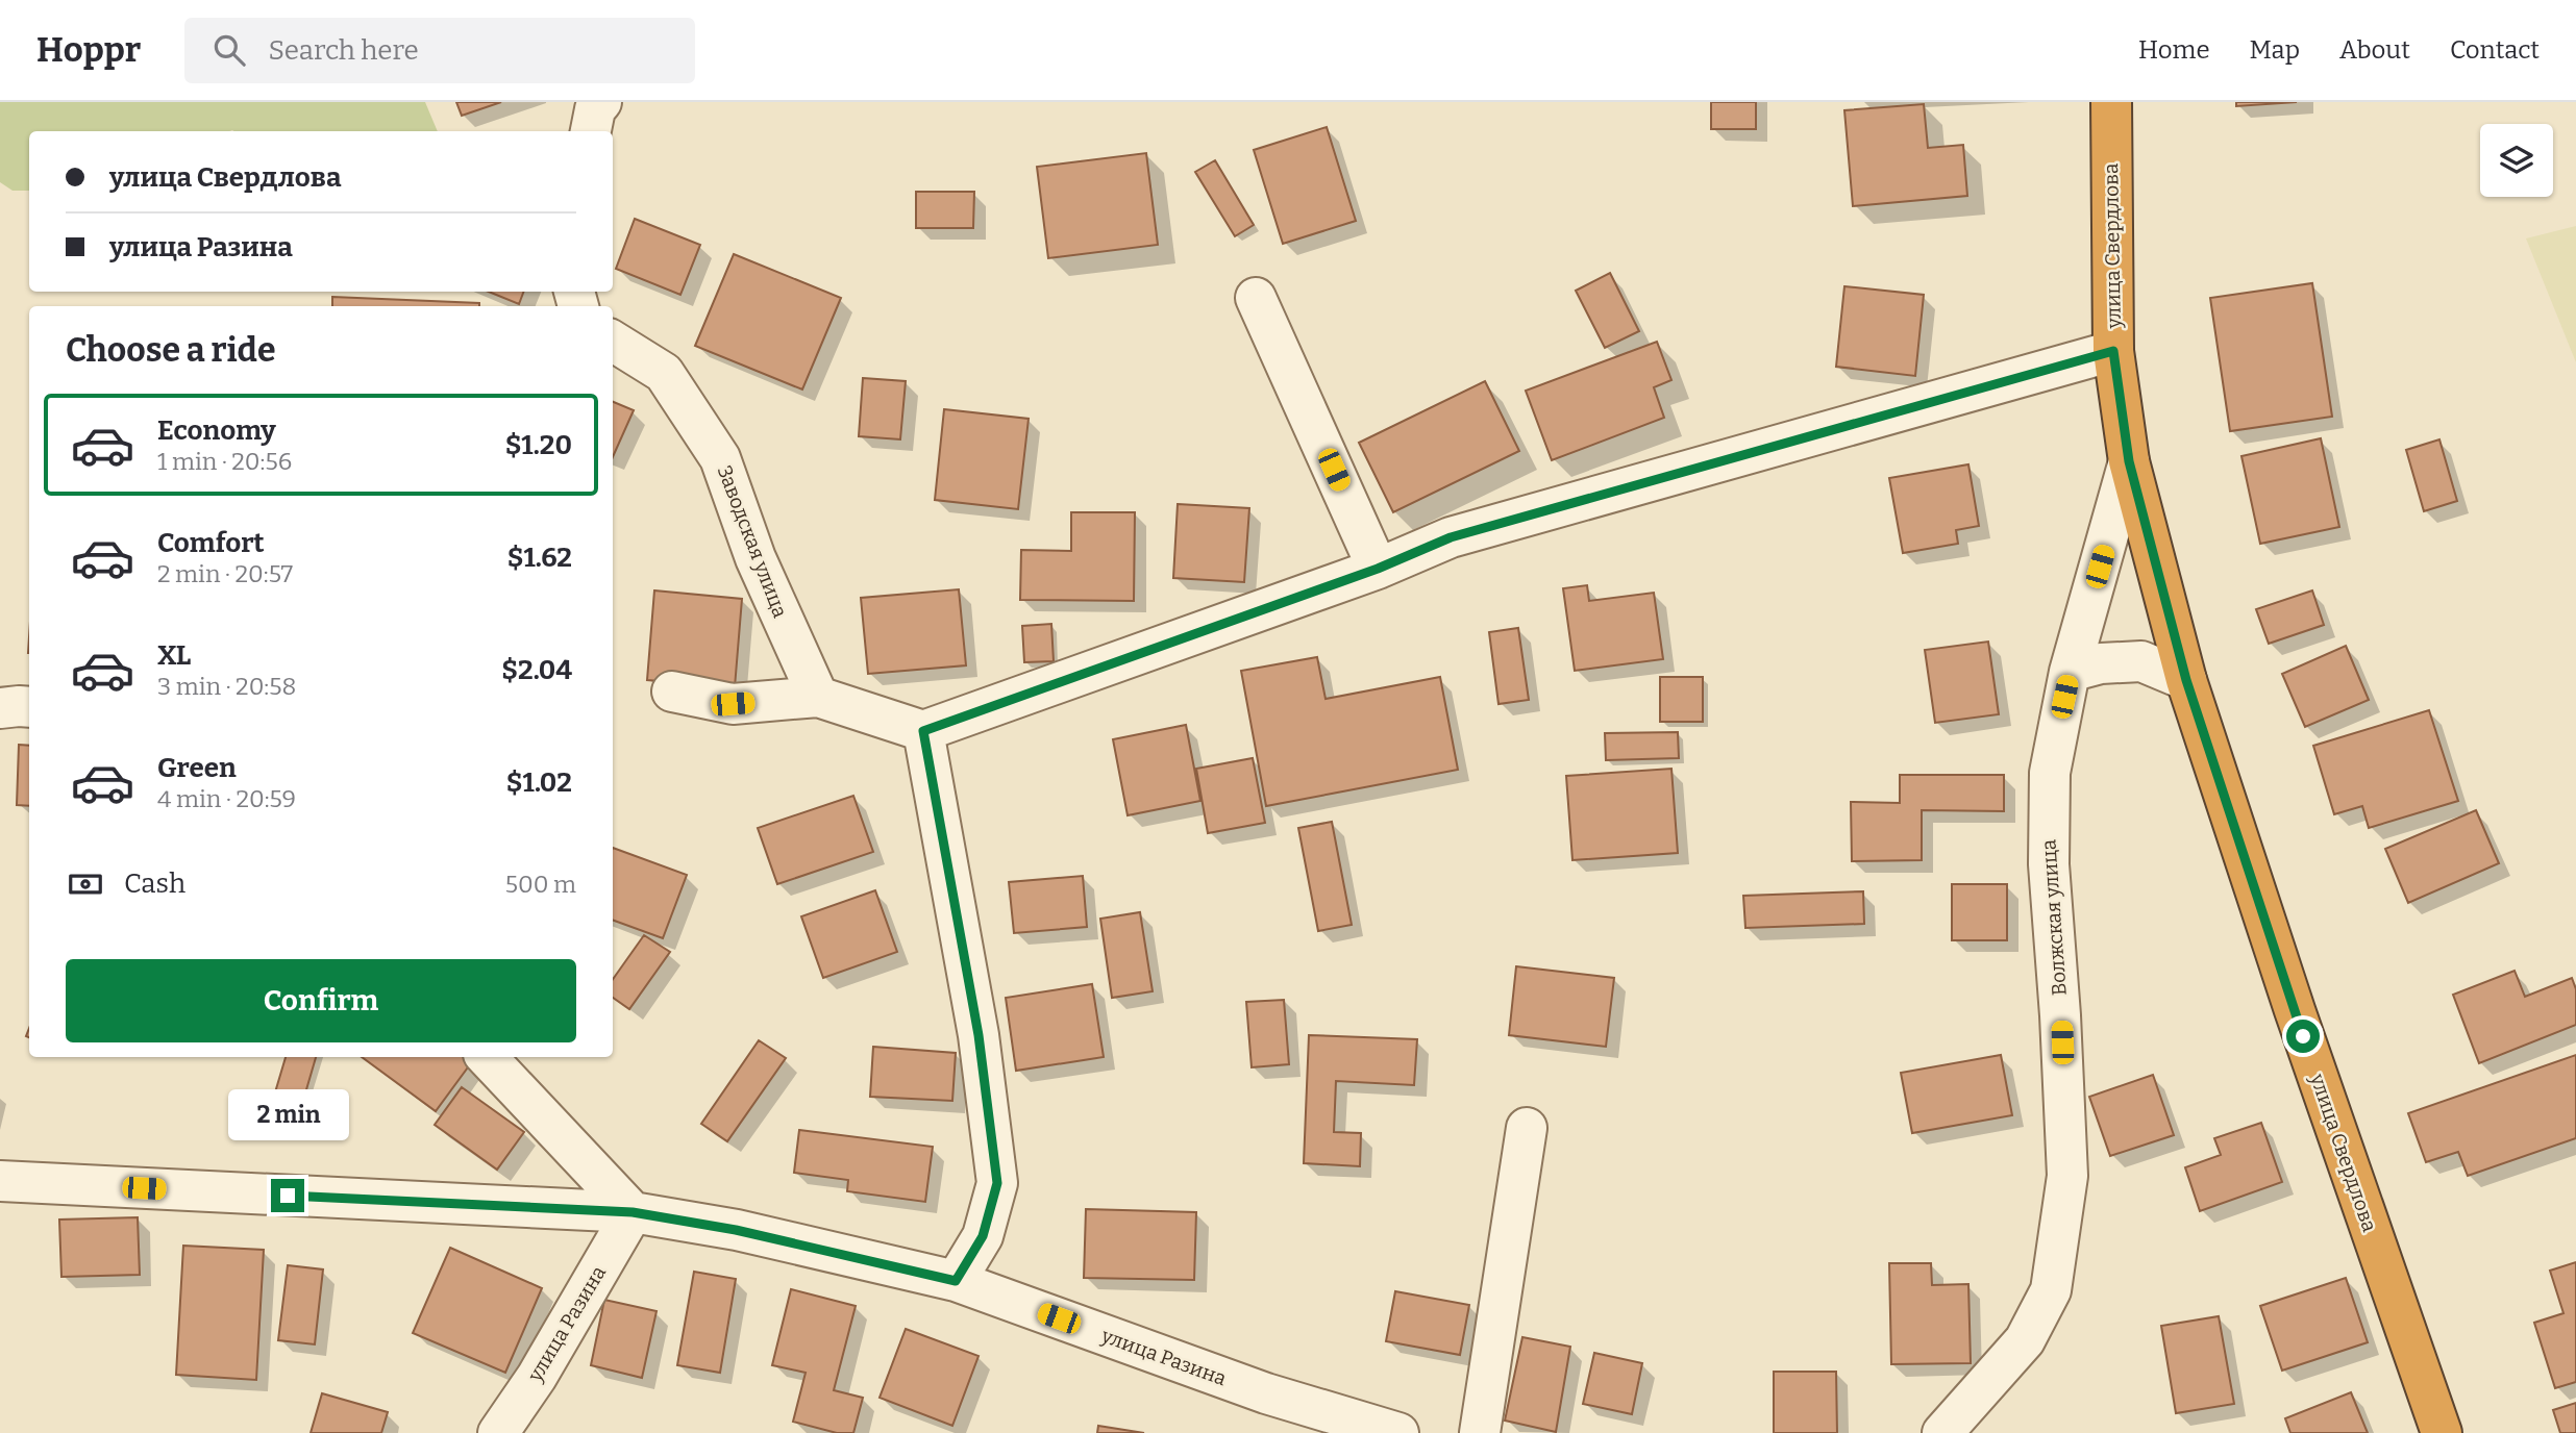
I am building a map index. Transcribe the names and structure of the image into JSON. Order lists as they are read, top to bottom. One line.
{"streets":{"highway":["улица Свердлова"],"street":["Заводская улица","Волжская улица","улица Разина"]},"crossings":[["улица Свердлова","Волжская улица"]],"page":{"header":"Hoppr","search":"Search here","nav":["Home","Map","About","Contact"],"banner":["улица Свердлова","улица Разина"],"heading":"Choose a ride","list":[{"name":"Economy","note":"1 min · 20:56","value":"$1.20"},{"name":"Comfort","note":"2 min · 20:57","value":"$1.62"},{"name":"XL","note":"3 min · 20:58","value":"$2.04"},{"name":"Green","note":"4 min · 20:59","value":"$1.02"}],"pay":["Cash","500 m"],"buttons":"Confirm","bubble":"2 min"}}
